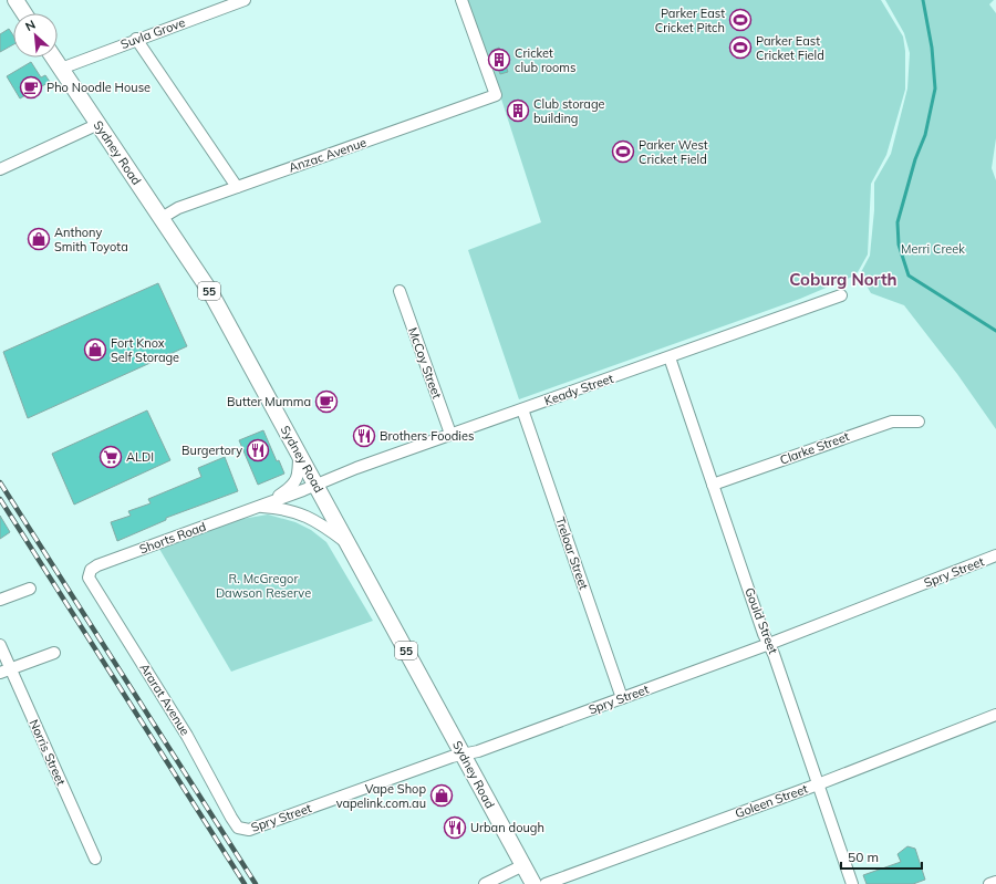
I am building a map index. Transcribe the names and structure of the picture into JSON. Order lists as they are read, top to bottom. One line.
{"streets":{"highway":["Sydney Road","55"],"street":["Suvla Grove","Anzac Avenue","McCoy Street","Keady Street","Clarke Street","Shorts Road","Treloar Street","Spry Street","Gould Street","Ararat Avenue","Norris Street","Goleen Street"]},"crossings":[["Suvla Grove","Sydney Road"],["Sydney Road","Anzac Avenue"],["Sydney Road","Keady Street"],["Sydney Road","Shorts Road"],["Sydney Road","Spry Street"],["McCoy Street","Keady Street"],["Keady Street","Shorts Road"],["Keady Street","Treloar Street"],["Keady Street","Gould Street"],["Clarke Street","Gould Street"],["Shorts Road","Ararat Avenue"],["Treloar Street","Spry Street"],["Spry Street","Gould Street"],["Spry Street","Ararat Avenue"],["Gould Street","Goleen Street"]],"districts":["Coburg North"],"parks":["Merri Creek","R. McGregor Dawson Reserve"],"places":{"sports":["Parker East Cricket Pitch","Parker East Cricket Field","Parker West Cricket Field"],"building":["Cricket club rooms","Club storage building"],"cafe":["Pho Noodle House","Butter Mumma"],"shop":["Anthony Smith Toyota","Fort Knox Self Storage","Vape Shop vapelink.com.au"],"restaurant":["Brothers Foodies","Burgertory","Urban dough"],"supermarket":["ALDI"]},"scale_bar":"50 m","north":"top left"}
